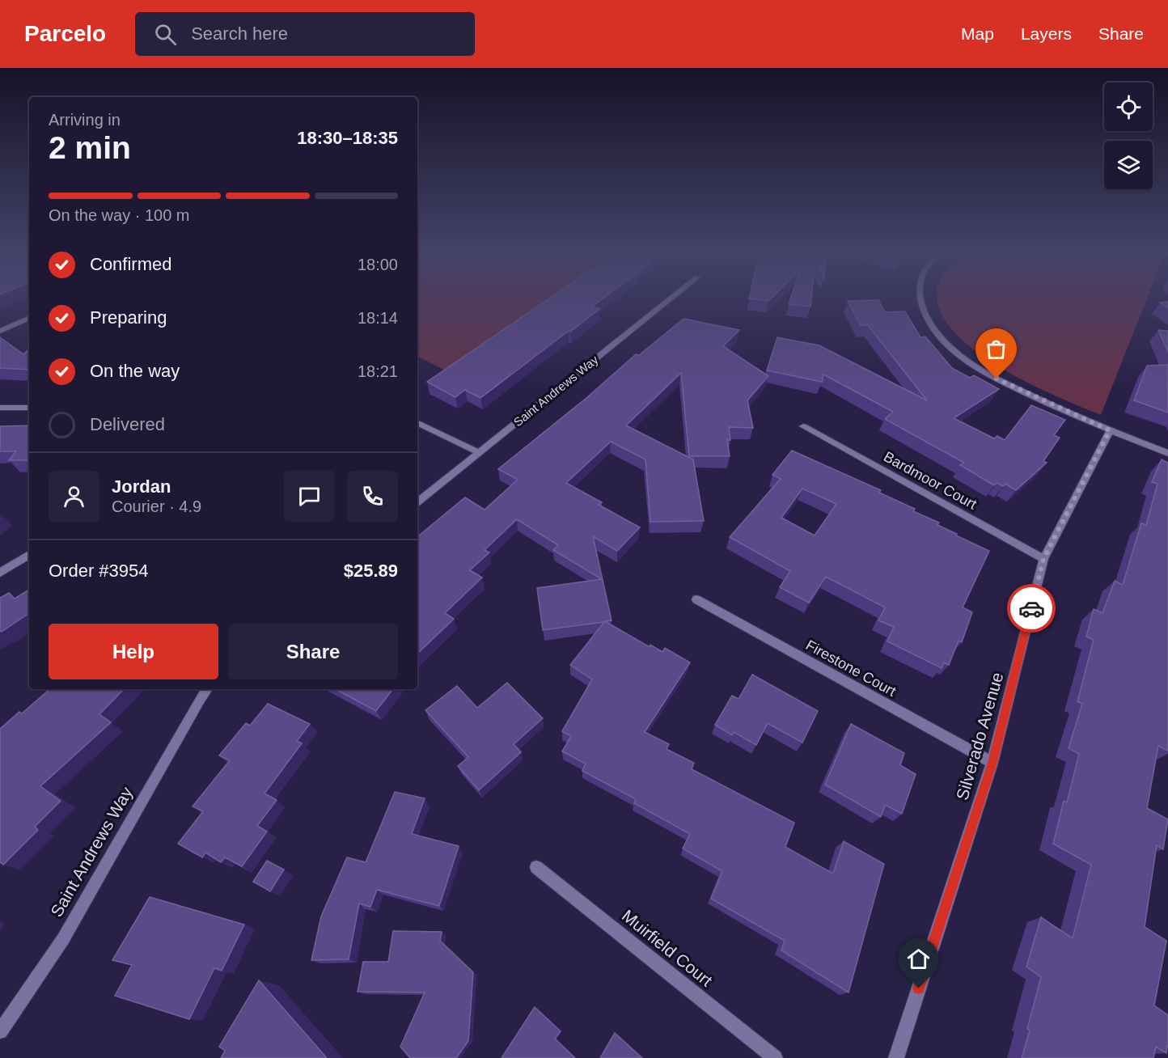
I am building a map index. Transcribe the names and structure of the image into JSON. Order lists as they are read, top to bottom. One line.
{"streets":{"street":["Saint Andrews Way","Bardmoor Court","Firestone Court","Silverado Avenue","Muirfield Court"]},"crossings":[["Bardmoor Court","Silverado Avenue"],["Firestone Court","Silverado Avenue"]],"page":{"header":"Parcelo","search":"Search here","nav":["Map","Layers","Share"],"heading":["2 min","Arriving in","18:30–18:35"],"panel":["Jordan","Courier · 4.9","Order #3954","$25.89"],"bar":"On the way · 100 m","list":[["Confirmed","18:00"],["Preparing","18:14"],["On the way","18:21"],"Delivered"],"buttons":["Help","Share"]}}
